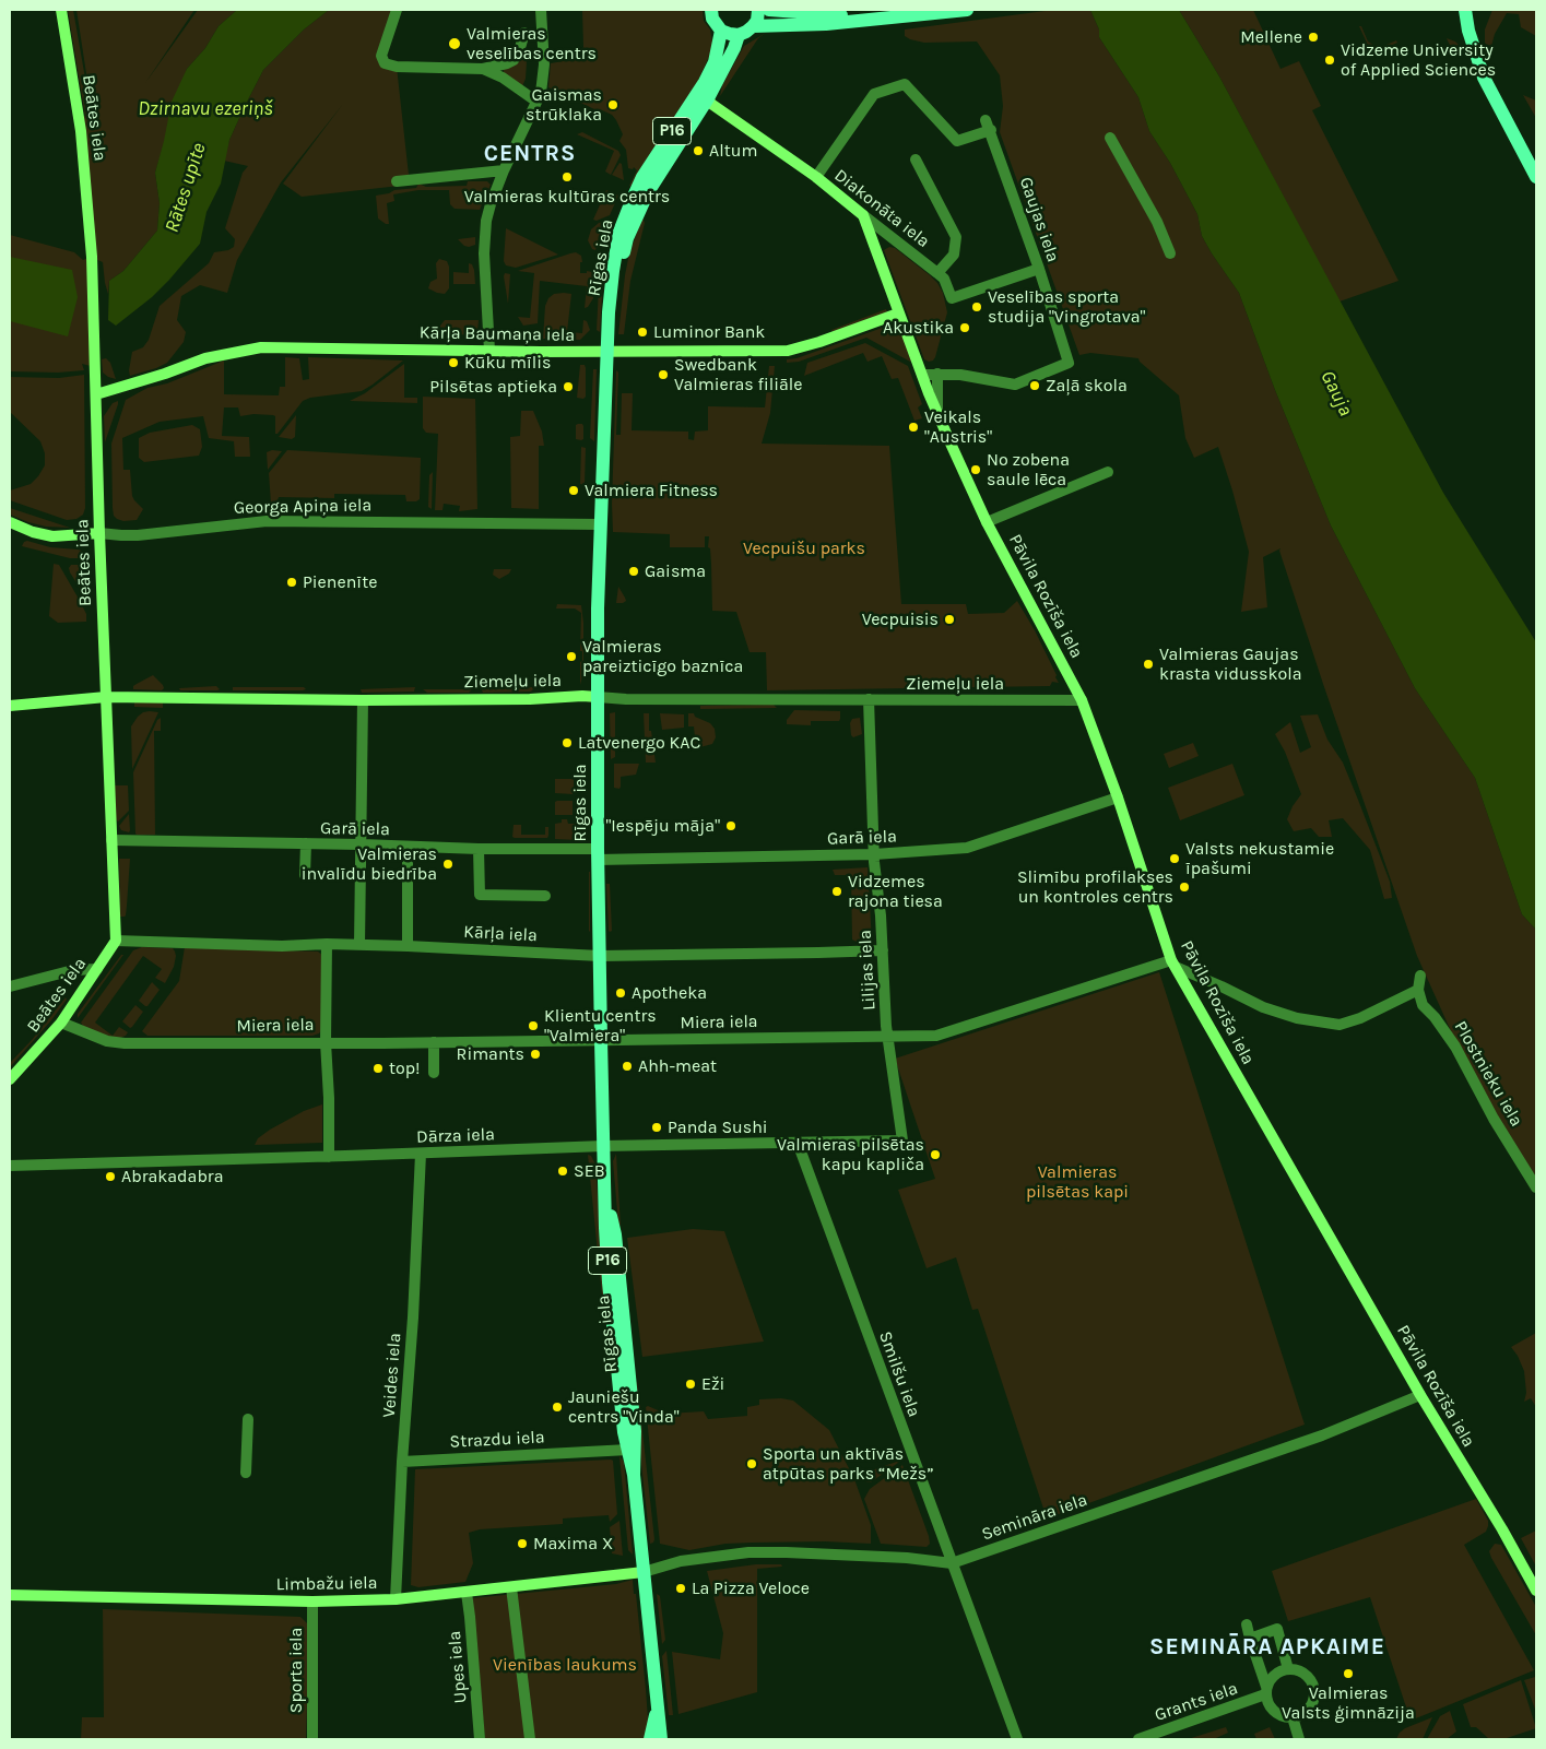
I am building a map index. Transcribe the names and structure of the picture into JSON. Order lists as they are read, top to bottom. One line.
{"streets":{"main road":["P16","Rīgas iela"],"street":["Beātes iela","Diakonāta iela","Gaujas iela","Kārļa Baumaņa iela","Georga Apiņa iela","Pāvila Rozīša iela","Ziemeļu iela","Garā iela","Kārļa iela","Lilijas iela","Miera iela","Plostnieku iela","Dārza iela","Smilšu iela","Veides iela","Strazdu iela","Semināra iela","Limbažu iela","Upes iela","Sporta iela","Grants iela"]},"crossings":[["Beātes iela","Kārļa Baumaņa iela"],["Beātes iela","Georga Apiņa iela"],["Beātes iela","Ziemeļu iela"],["Beātes iela","Garā iela"],["Beātes iela","Kārļa iela"],["Beātes iela","Miera iela"],["Diakonāta iela","Gaujas iela"],["Diakonāta iela","Rīgas iela"],["Diakonāta iela","Pāvila Rozīša iela"],["Rīgas iela","Kārļa Baumaņa iela"],["Rīgas iela","Georga Apiņa iela"],["Rīgas iela","Ziemeļu iela"],["Rīgas iela","Garā iela"],["Rīgas iela","Kārļa iela"],["Rīgas iela","Miera iela"],["Rīgas iela","Dārza iela"],["Rīgas iela","Strazdu iela"],["Rīgas iela","Semināra iela"],["Rīgas iela","Limbažu iela"],["Kārļa Baumaņa iela","Pāvila Rozīša iela"],["Pāvila Rozīša iela","Ziemeļu iela"],["Pāvila Rozīša iela","Garā iela"],["Pāvila Rozīša iela","Miera iela"],["Pāvila Rozīša iela","Semināra iela"],["Ziemeļu iela","Lilijas iela"],["Garā iela","Lilijas iela"],["Kārļa iela","Lilijas iela"],["Lilijas iela","Miera iela"],["Lilijas iela","Dārza iela"],["Dārza iela","Smilšu iela"],["Dārza iela","Veides iela"],["Smilšu iela","Semināra iela"],["Veides iela","Strazdu iela"],["Veides iela","Limbažu iela"],["Semināra iela","Limbažu iela"],["Limbažu iela","Upes iela"],["Limbažu iela","Sporta iela"]],"districts":["CENTRS","SEMINĀRA APKAIME"],"water":["Dzirnavu ezeriņš","Rātes upīte","Gauja"],"parks":["Vecpuišu parks","Valmieras pilsētas kapi","Vienības laukums"],"places":["Mellene","Valmieras veselības centrs","Vidzeme University of Applied Sciences","Gaismas strūklaka","Altum","Valmieras kultūras centrs","Veselības sporta studija \"Vingrotava\"","Akustika","Luminor Bank","Kūku mīlis","Swedbank Valmieras filiāle","Zaļā skola","Pilsētas aptieka","Veikals \"Austris\"","No zobena saule lēca","Valmiera Fitness","Gaisma","Pienenīte","Vecpuisis","Valmieras pareizticīgo baznīca","Valmieras Gaujas krasta vidusskola","Latvenergo KAC","\"Iespēju māja\"","Valsts nekustamie īpašumi","Valmieras invalīdu biedrība","Slimību profilakses un kontroles centrs","Vidzemes rajona tiesa","Apotheka","Klientu centrs \"Valmiera\"","Rimants","Ahh-meat","top!","Panda Sushi","Valmieras pilsētas kapu kapliča","SEB","Abrakadabra","Eži","Jauniešu centrs \"Vinda\"","Sporta un aktīvās atpūtas parks “Mežs”","Maxima X","La Pizza Veloce","Valmieras Valsts ģimnāzija"]}
